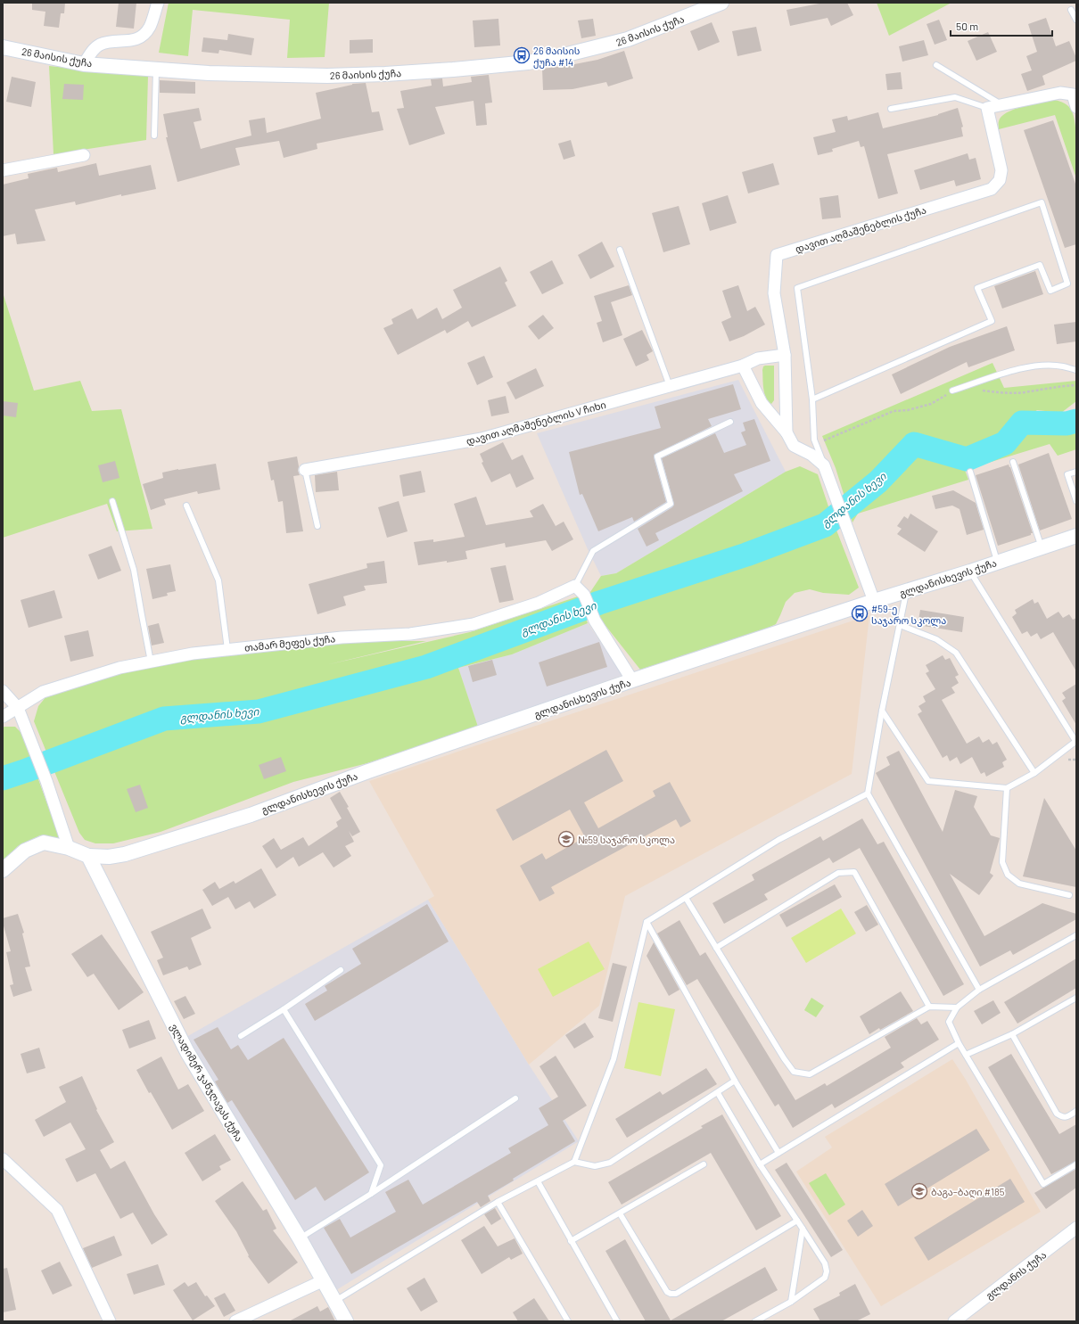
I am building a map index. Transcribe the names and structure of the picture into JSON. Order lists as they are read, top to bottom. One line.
{"streets":{"street":["26 მაისის ქუჩა","დავით აღმაშენებლის ქუჩა","დავით აღმაშენებლის V ჩიხი","გლდანისხევის ქუჩა","თამარ მეფეს ქუჩა","ვლადიმერ ჯანჯღავას ქუჩა","გლდანის ქუჩა"]},"crossings":[["დავით აღმაშენებლის ქუჩა","დავით აღმაშენებლის V ჩიხი"],["გლდანისხევის ქუჩა","ვლადიმერ ჯანჯღავას ქუჩა"]],"water":["გლდანის ხევი"],"places":{"bus stop":["26 მაისის ქუჩა #14","#59-ე საჯარო სკოლა"],"school or university":["№59 საჯარო სკოლა","ბაგა–ბაღი #185"]},"scale_bar":"50 m"}
